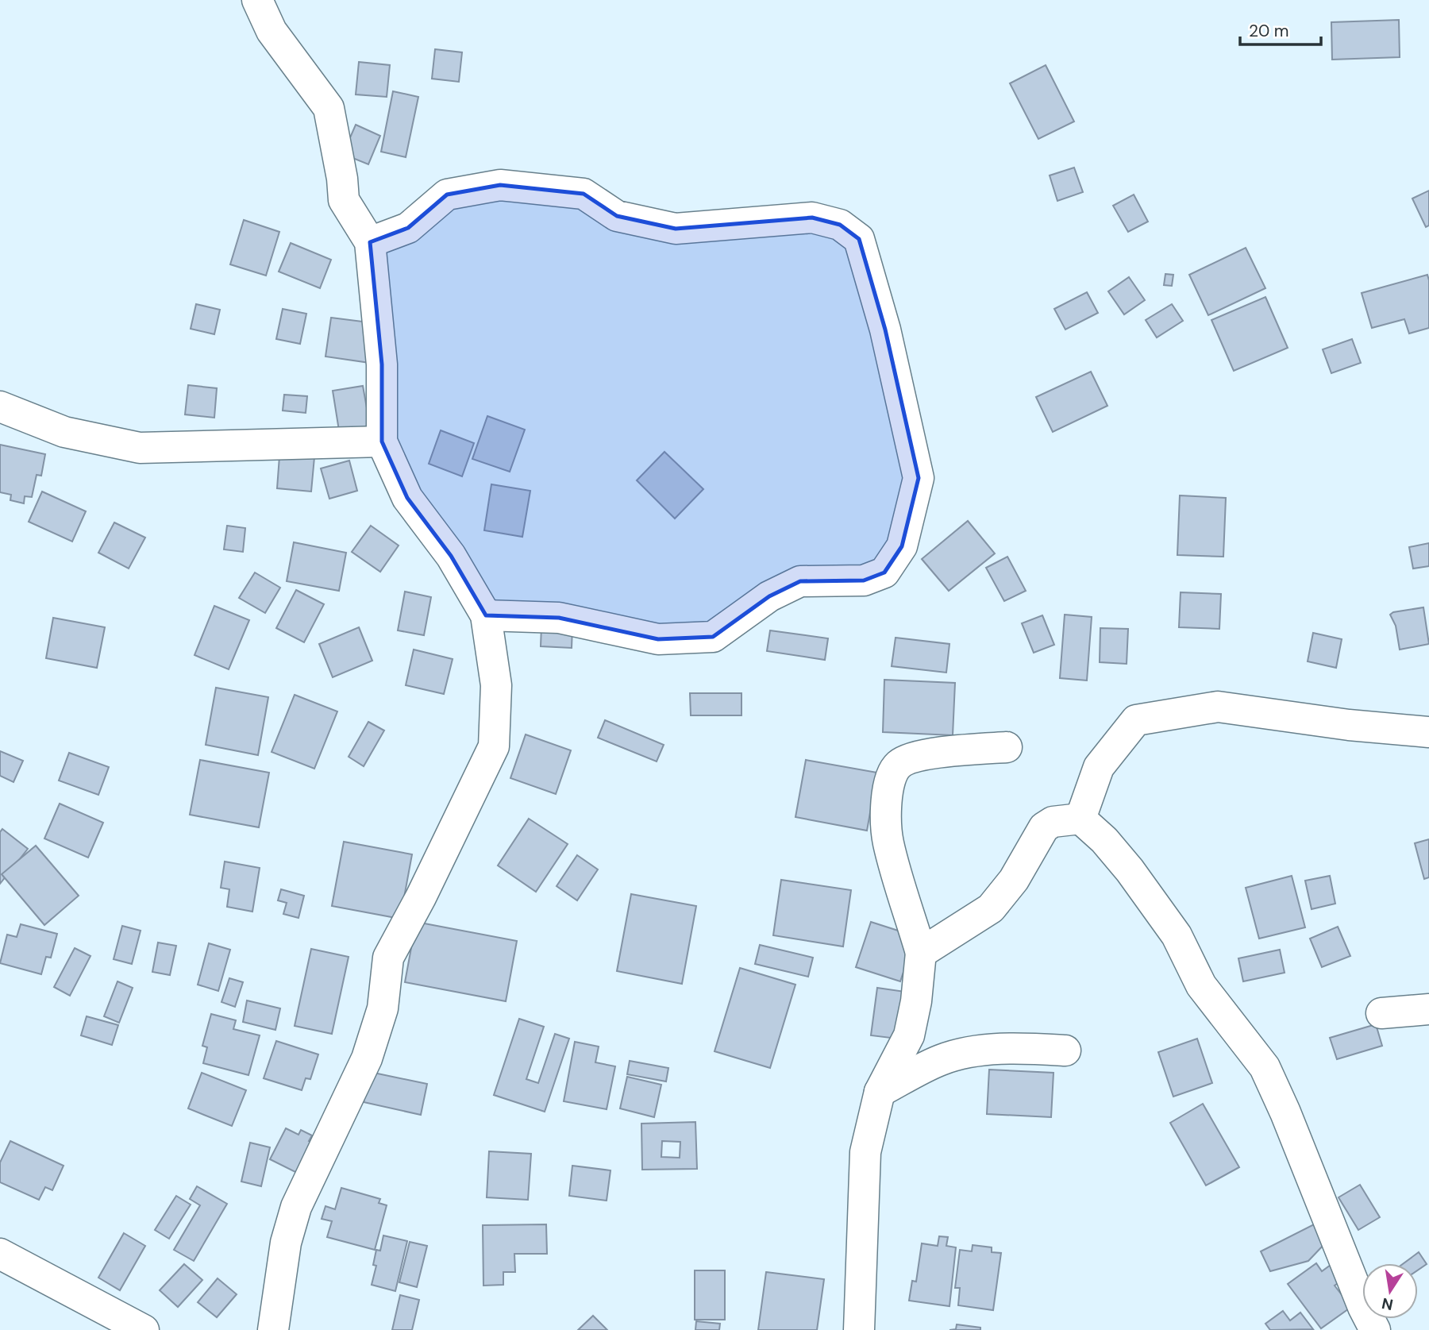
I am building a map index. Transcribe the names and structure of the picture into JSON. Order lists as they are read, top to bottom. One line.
{"scale_bar":"20 m","north":"bottom"}
